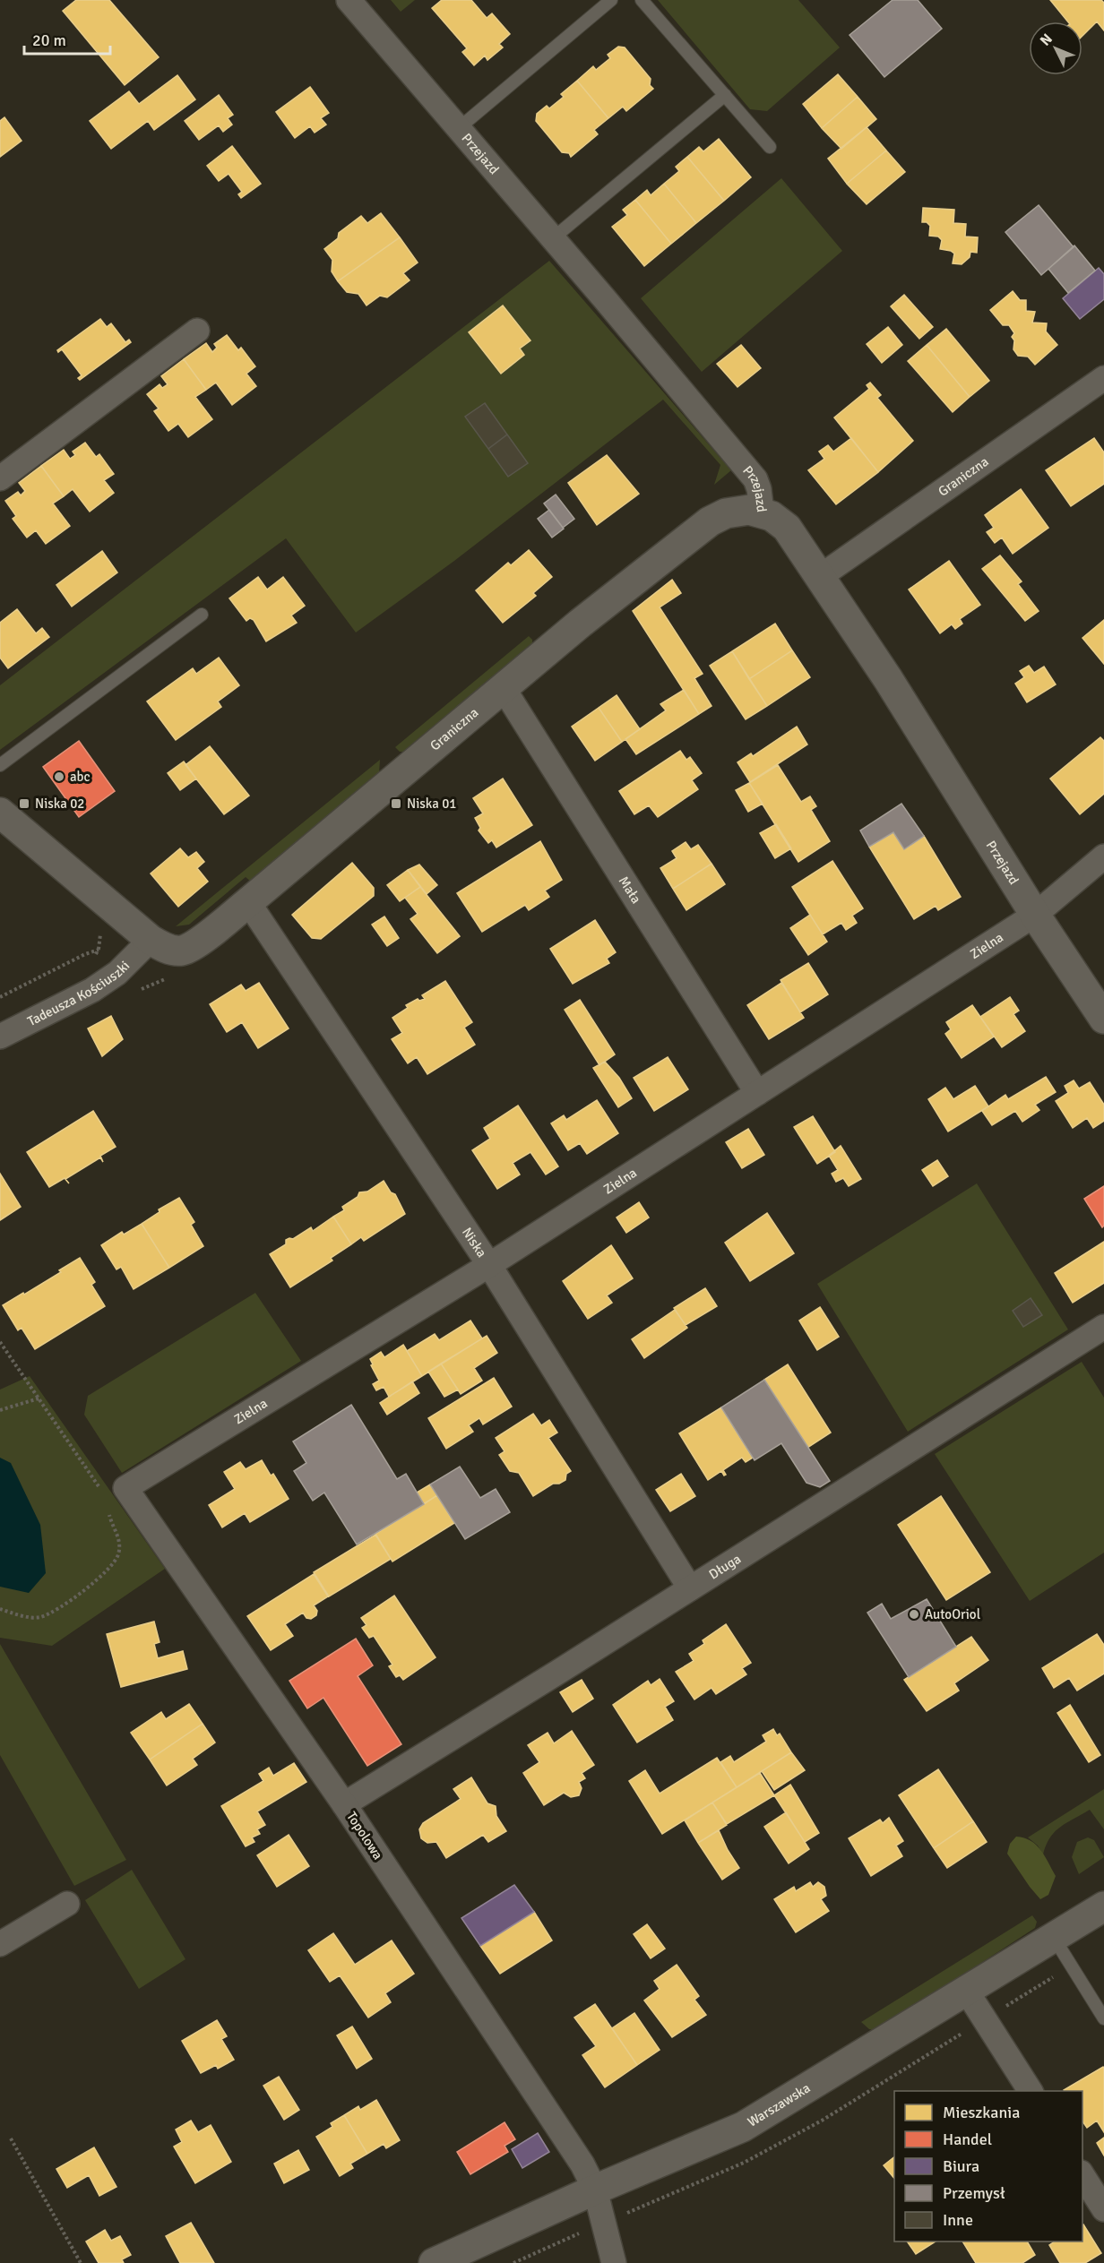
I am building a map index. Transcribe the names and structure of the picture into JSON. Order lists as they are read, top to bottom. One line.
{"streets":{"street":["Przejazd","Graniczna","Mała","Zielna","Tadeusza Kościuszki","Niska","Długa","Topolowa","Warszawska"]},"crossings":[["Przejazd","Graniczna"],["Przejazd","Zielna"],["Graniczna","Mała"],["Graniczna","Tadeusza Kościuszki"],["Graniczna","Niska"],["Mała","Zielna"],["Zielna","Niska"],["Zielna","Topolowa"],["Niska","Długa"],["Długa","Topolowa"],["Topolowa","Warszawska"]],"places":{"other":["abc","AutoOriol"],"transit":["Niska 02","Niska 01"]},"legend":["Mieszkania","Handel","Biura","Przemysł","Inne"],"scale_bar":"20 m","north":"top left"}
